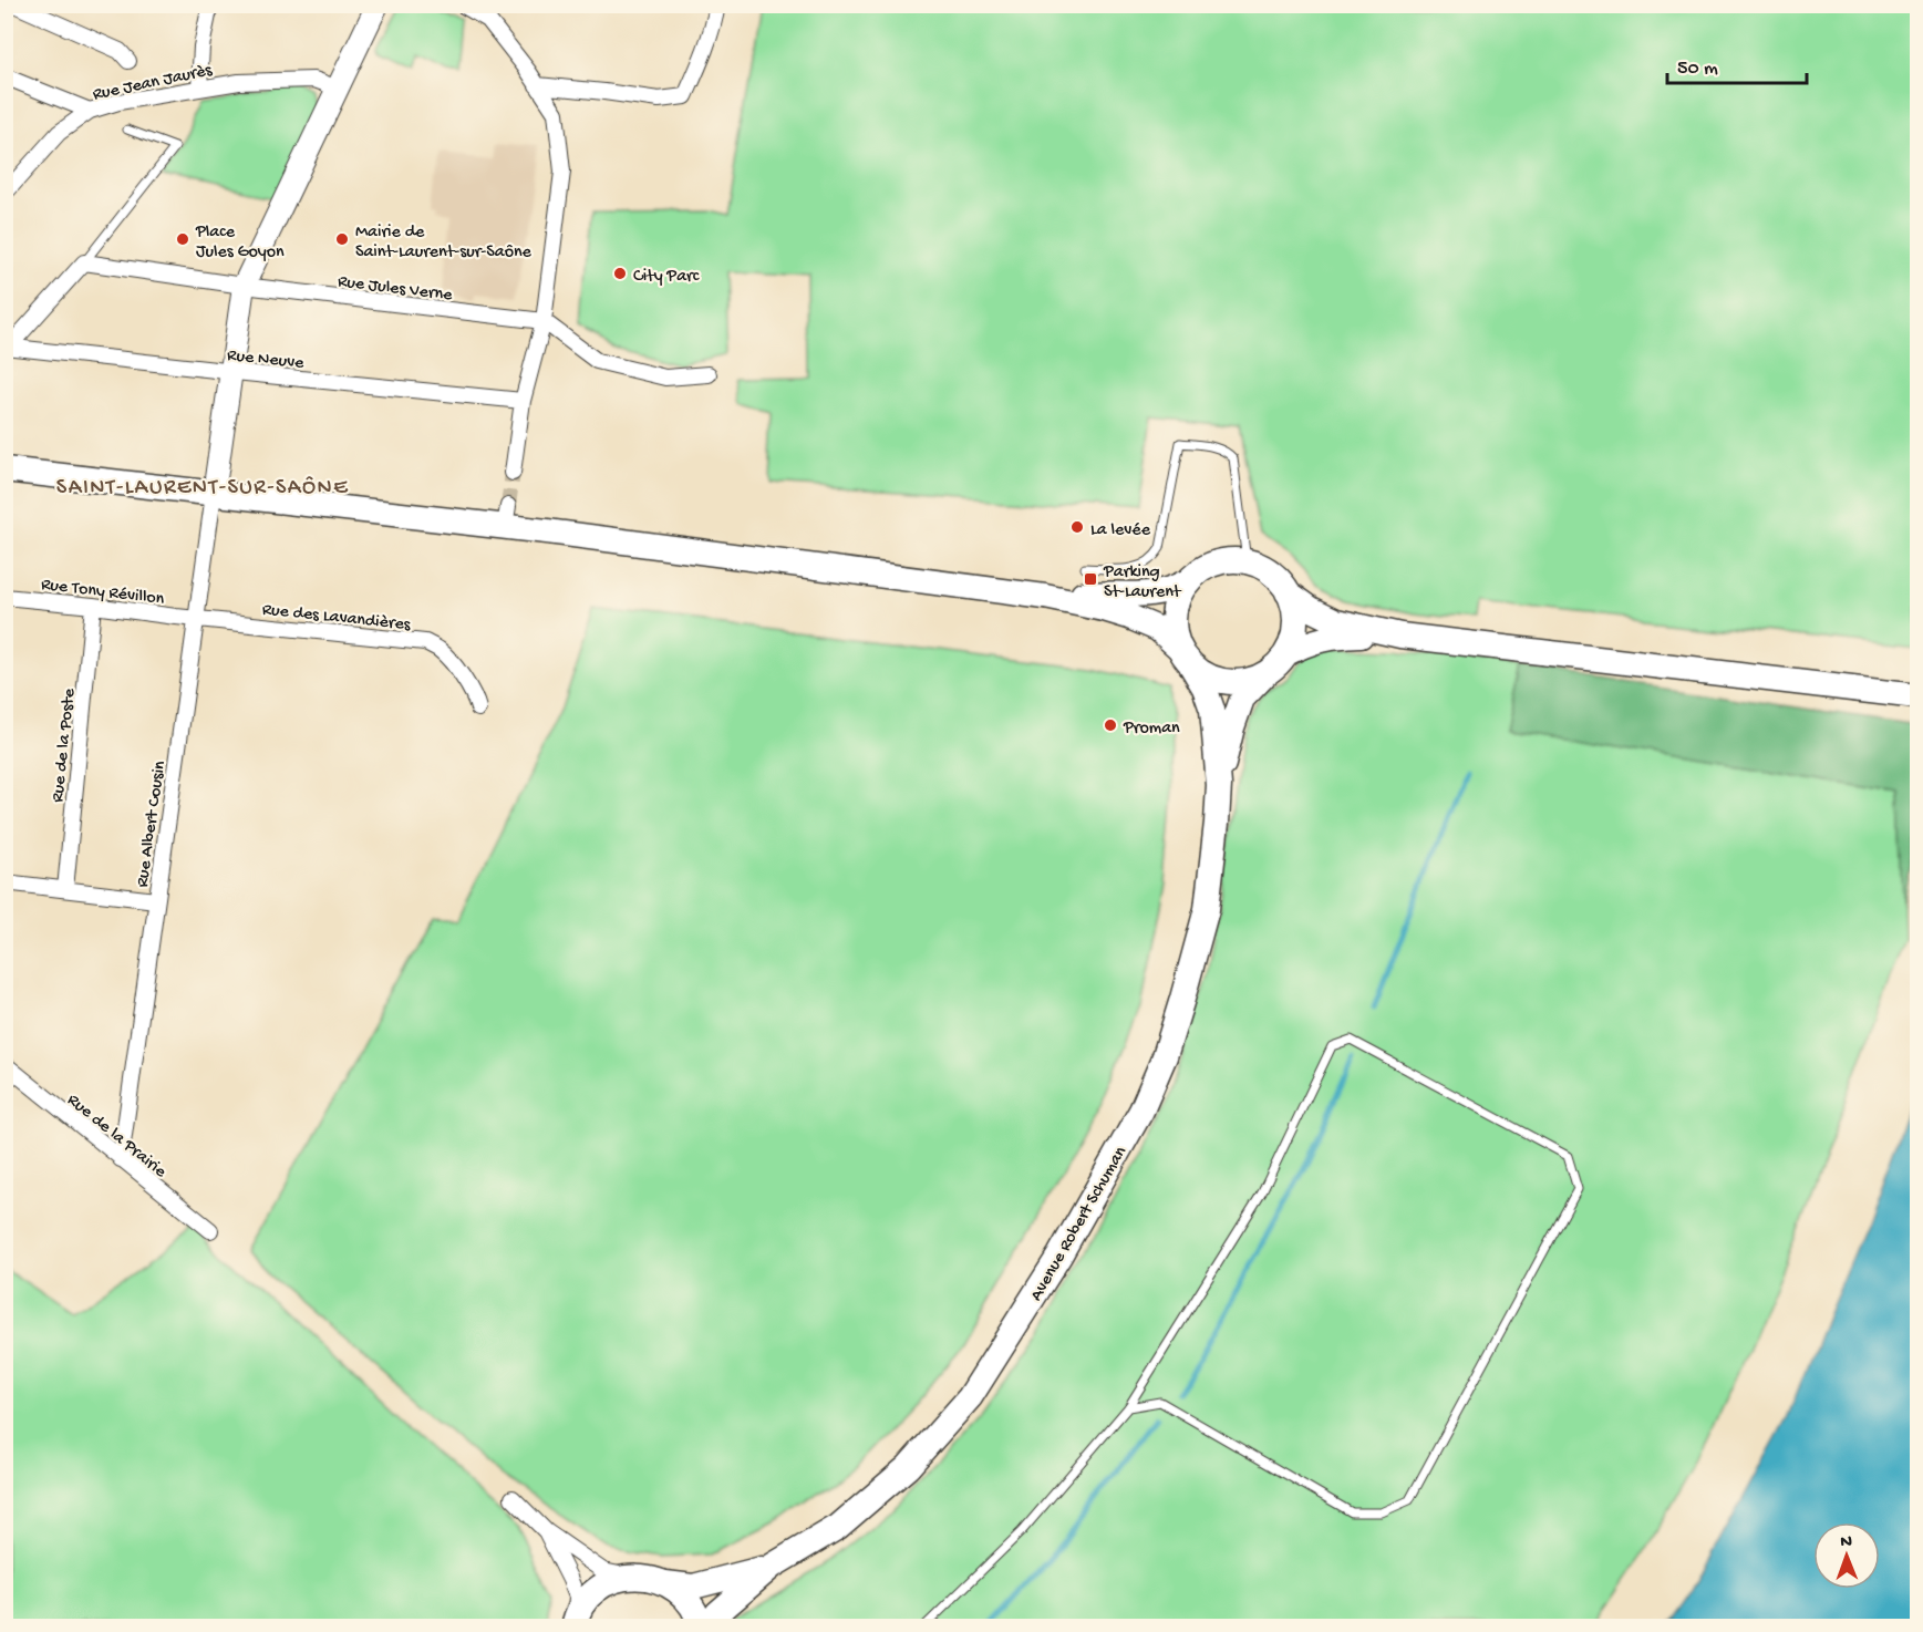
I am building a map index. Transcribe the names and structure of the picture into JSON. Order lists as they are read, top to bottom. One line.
{"streets":{"main road":["Avenue Robert Schuman"],"street":["Rue Jean Jaurès","Rue Jules Verne","Rue Neuve","Rue Tony Révillon","Rue des Lavandières","Rue de la Poste","Rue Albert Cousin","Rue de la Prairie"]},"crossings":[["Rue Tony Révillon","Rue des Lavandières"],["Rue Tony Révillon","Rue de la Poste"],["Rue Tony Révillon","Rue Albert Cousin"],["Rue des Lavandières","Rue Albert Cousin"],["Rue Albert Cousin","Rue de la Prairie"]],"districts":["SAINT-LAURENT-SUR-SAÔNE"],"places":{"other":["Place Jules Goyon","Mairie de Saint-Laurent-sur-Saône","City Parc","La levée","Proman"],"transit":["Parking St-Laurent"]},"scale_bar":"50 m","north":"top"}
